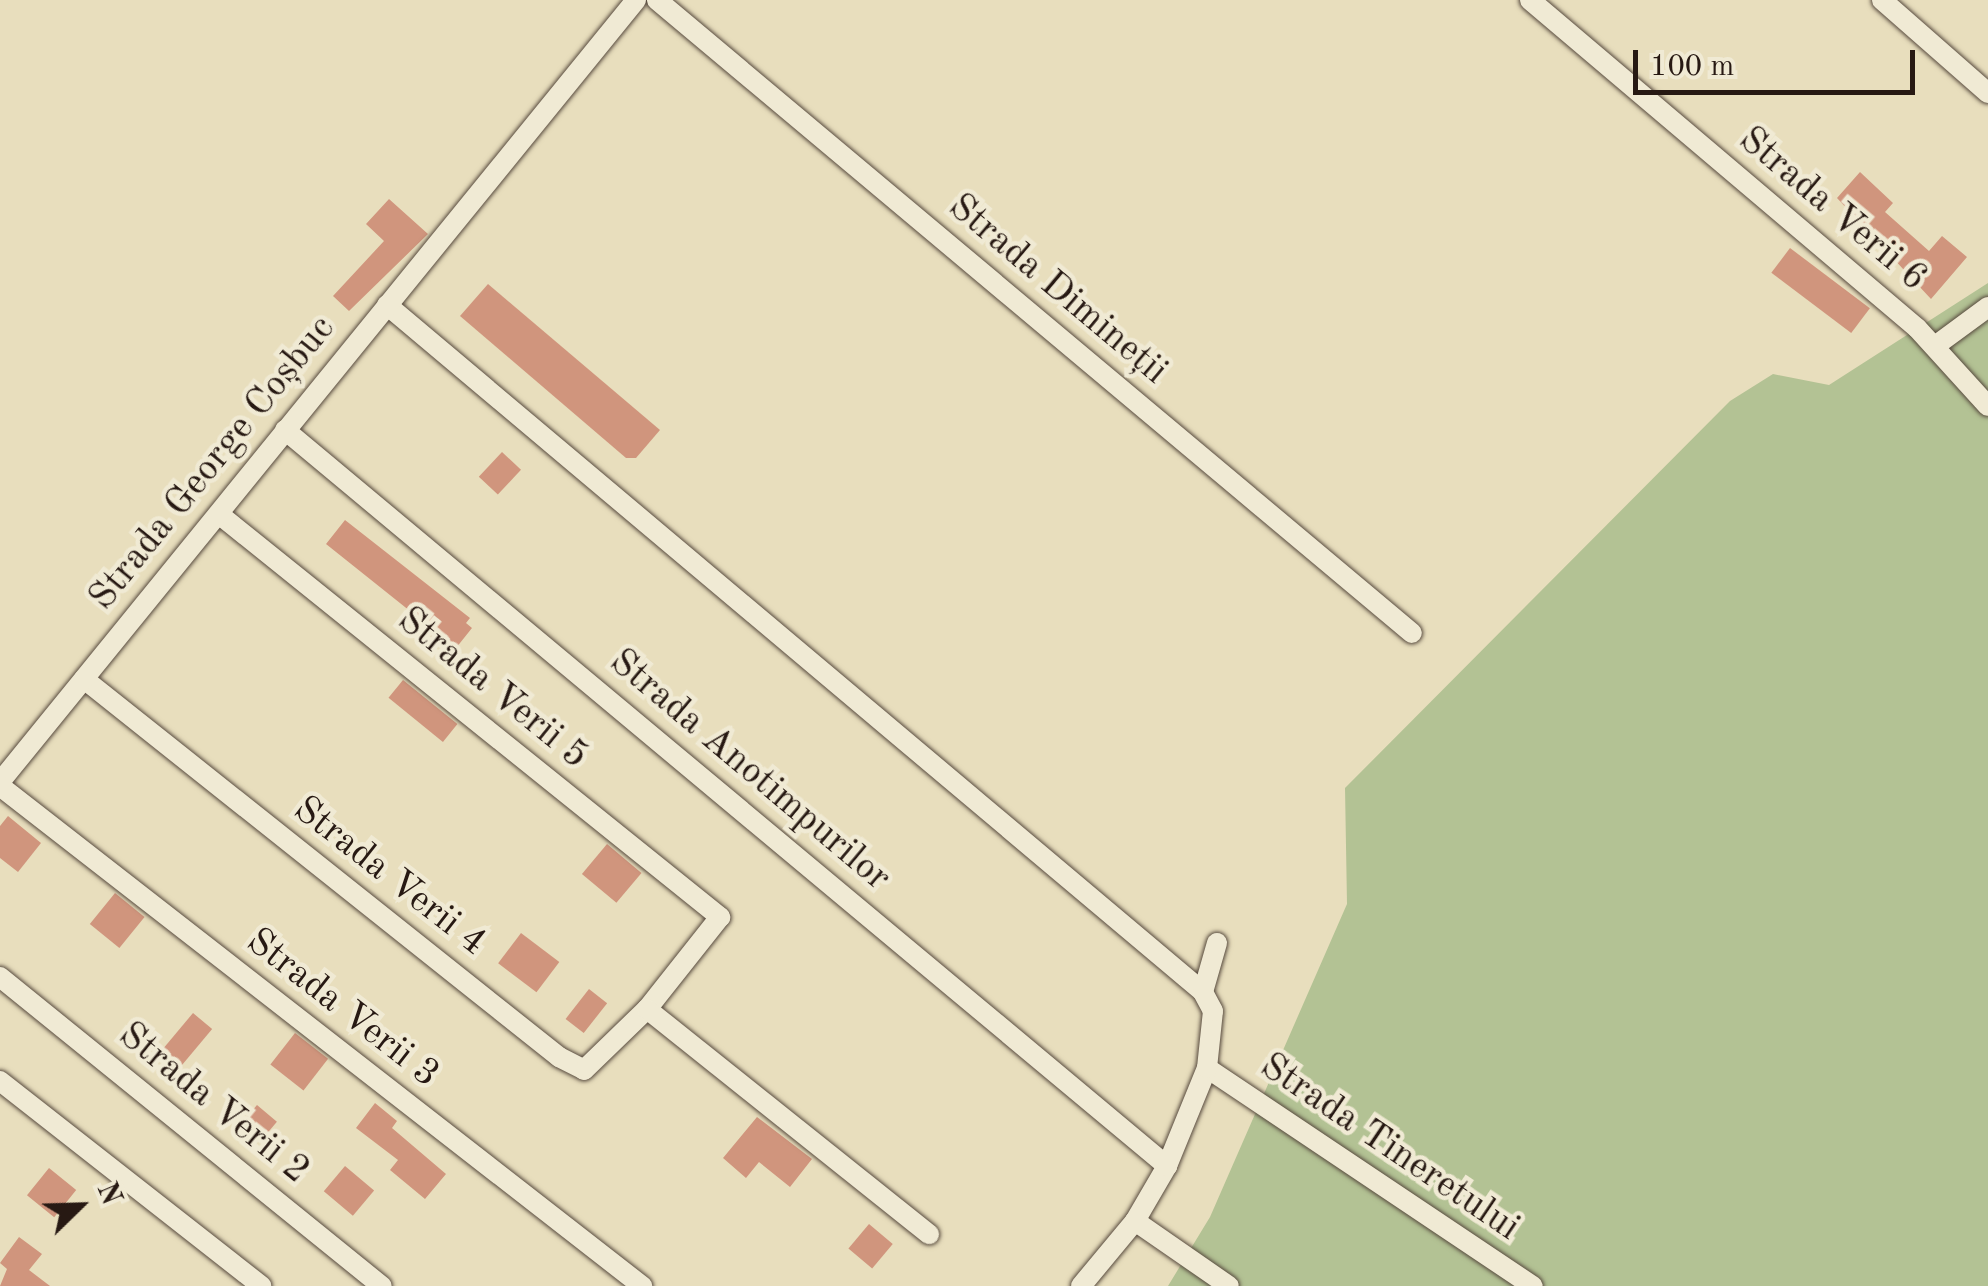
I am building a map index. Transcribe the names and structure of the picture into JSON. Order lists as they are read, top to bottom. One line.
{"streets":{"street":["Strada Verii 6","Strada Dimineții","Strada George Coșbuc","Strada Verii 5","Strada Anotimpurilor","Strada Verii 4","Strada Verii 3","Strada Verii 2","Strada Tineretului"]},"crossings":[["Strada George Coșbuc","Strada Verii 5"],["Strada George Coșbuc","Strada Anotimpurilor"],["Strada George Coșbuc","Strada Verii 4"],["Strada George Coșbuc","Strada Verii 3"],["Strada Verii 5","Strada Verii 4"]],"scale_bar":"100 m","north":"top right"}
